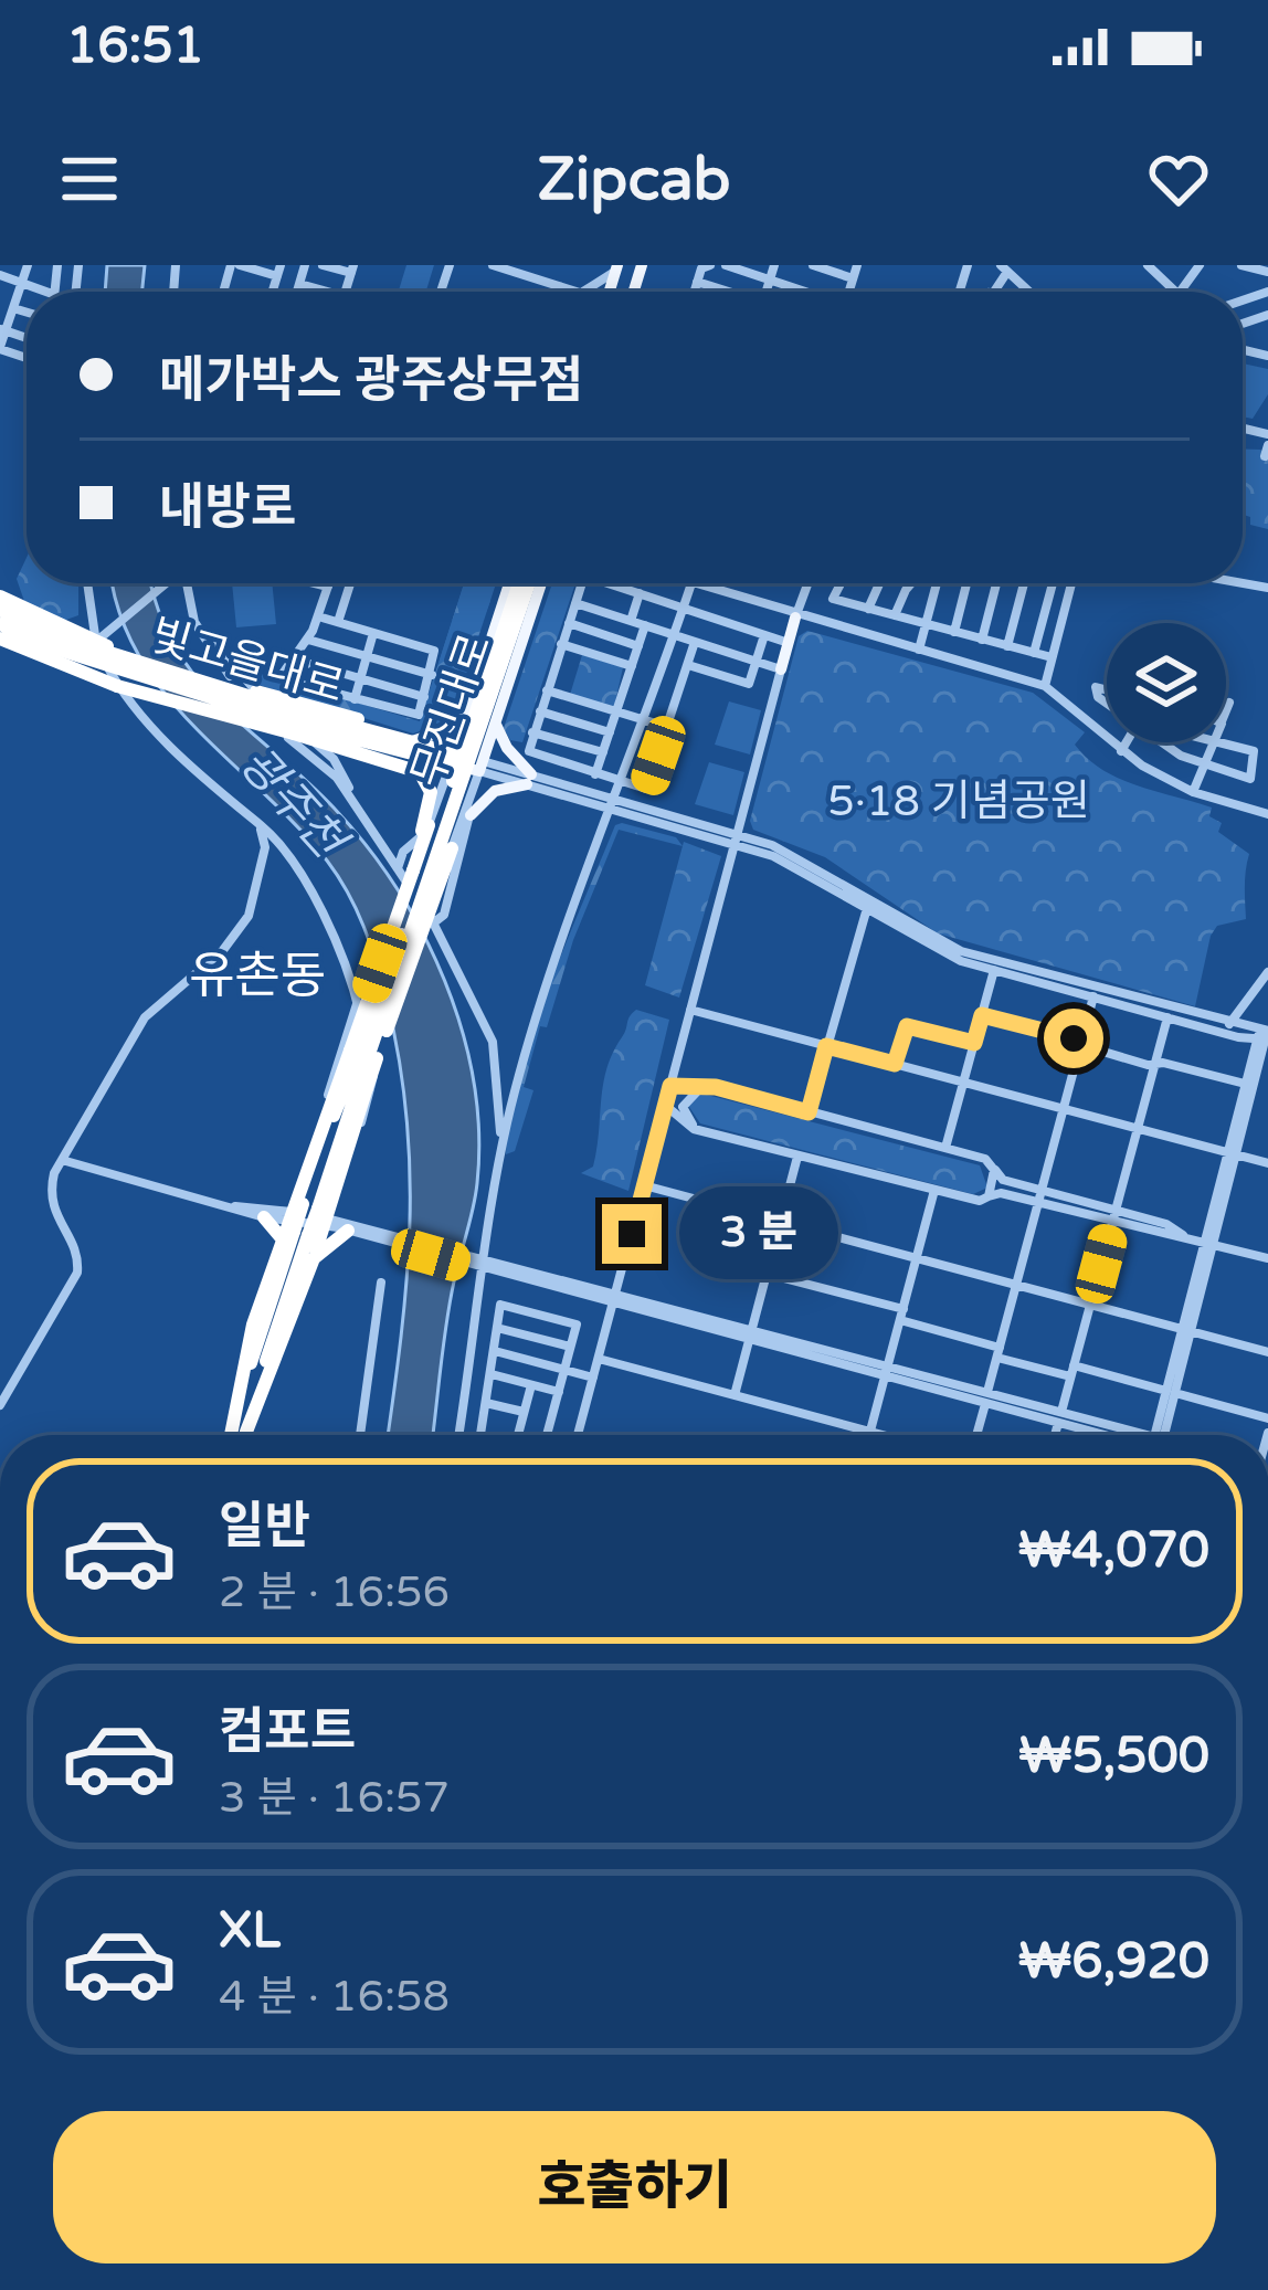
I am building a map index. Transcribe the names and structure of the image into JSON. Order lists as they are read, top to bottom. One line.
{"streets":{"highway":["빛고을대로","무진대로"]},"crossings":[["빛고을대로","무진대로"]],"districts":["유촌동"],"water":["광주천"],"parks":["5·18 기념공원"],"page":{"status":"16:51","header":"Zipcab","banner":["메가박스 광주상무점","내방로"],"bubble":"3 분","list":[{"name":"일반","note":"2 분 · 16:56","value":"₩4,070"},{"name":"컴포트","note":"3 분 · 16:57","value":"₩5,500"},{"name":"XL","note":"4 분 · 16:58","value":"₩6,920"}],"buttons":"호출하기"}}
